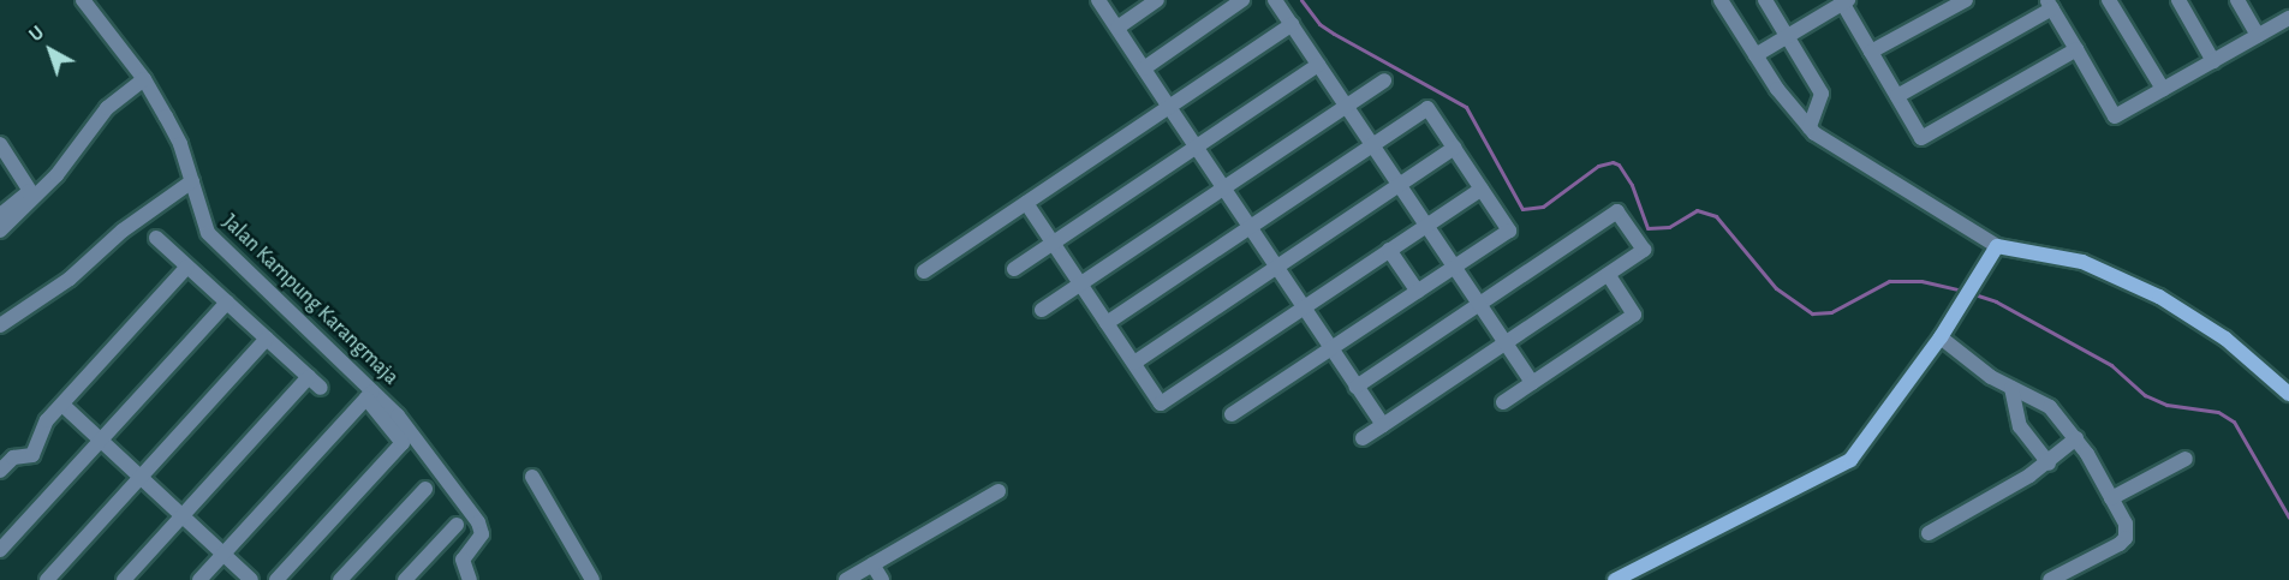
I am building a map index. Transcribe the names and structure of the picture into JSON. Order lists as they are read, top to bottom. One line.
{"streets":{"street":["Jalan Kampung Karangmaja"]},"north":"top left"}
